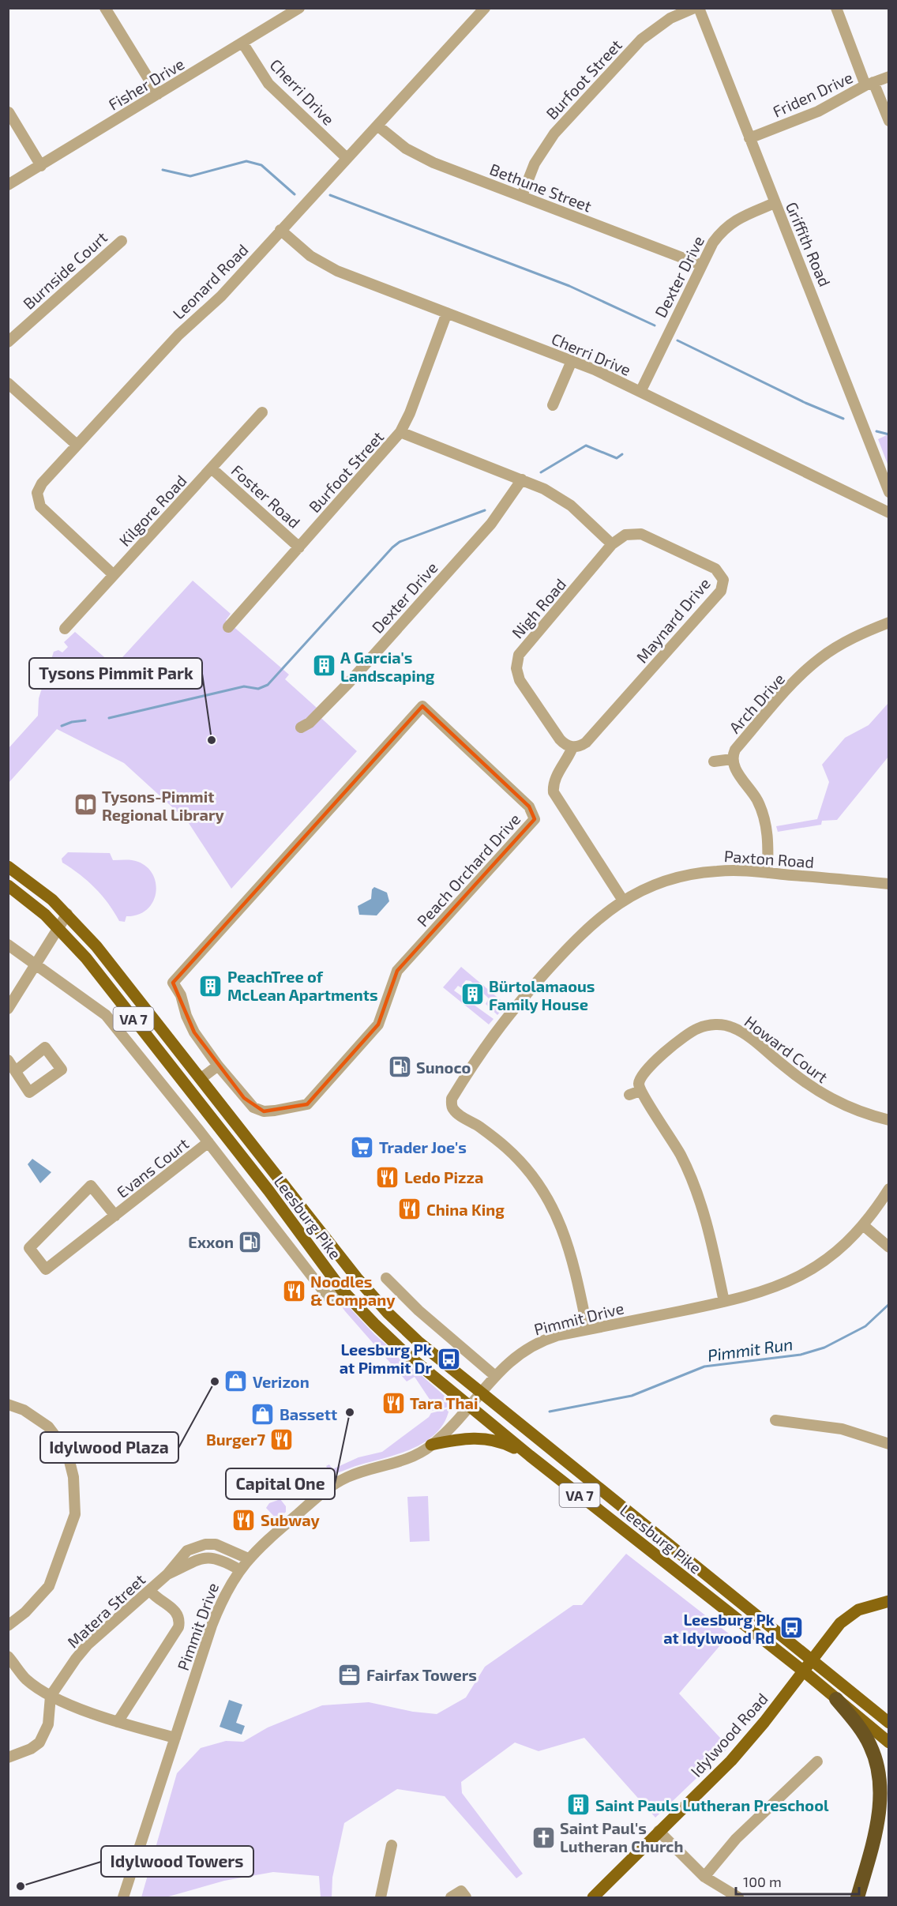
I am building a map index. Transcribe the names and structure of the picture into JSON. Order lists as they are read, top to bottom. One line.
{"streets":{"main road":["VA 7","Leesburg Pike","Idylwood Road"],"street":["Burfoot Street","Fisher Drive","Cherri Drive","Friden Drive","Bethune Street","Griffith Road","Burnside Court","Dexter Drive","Leonard Road","Foster Road","Kilgore Road","Nigh Road","Maynard Drive","Arch Drive","Paxton Road","Peach Orchard Drive","Howard Court","Evans Court","Pimmit Drive","Matera Street"]},"crossings":[["Burfoot Street","Cherri Drive"],["Burfoot Street","Bethune Street"],["Burfoot Street","Foster Road"],["Fisher Drive","Cherri Drive"],["Cherri Drive","Dexter Drive"],["Cherri Drive","Leonard Road"],["Friden Drive","Griffith Road"],["Bethune Street","Dexter Drive"],["Bethune Street","Leonard Road"],["Griffith Road","Dexter Drive"],["Leonard Road","Kilgore Road"],["Foster Road","Kilgore Road"],["Nigh Road","Maynard Drive"],["Paxton Road","Pimmit Drive"],["Leesburg Pike","Pimmit Drive"],["Leesburg Pike","Idylwood Road"],["Pimmit Drive","Matera Street"]],"water":["Pimmit Run"],"places":{"building":["A Garcia's Landscaping","PeachTree of McLean Apartments","Bürtolamaous Family House","Saint Pauls Lutheran Preschool"],"other":["Tysons Pimmit Park","Idylwood Plaza","Capital One","Idylwood Towers"],"library":["Tysons-Pimmit Regional Library"],"fuel station":["Sunoco","Exxon"],"supermarket":["Trader Joe's"],"restaurant":["Ledo Pizza","China King","Noodles & Company","Tara Thai","Burger7","Subway"],"bus stop":["Leesburg Pk at Pimmit Dr","Leesburg Pk at Idylwood Rd"],"shop":["Verizon","Bassett"],"office":["Fairfax Towers"],"church":["Saint Paul's Lutheran Church"]},"scale_bar":"100 m"}
